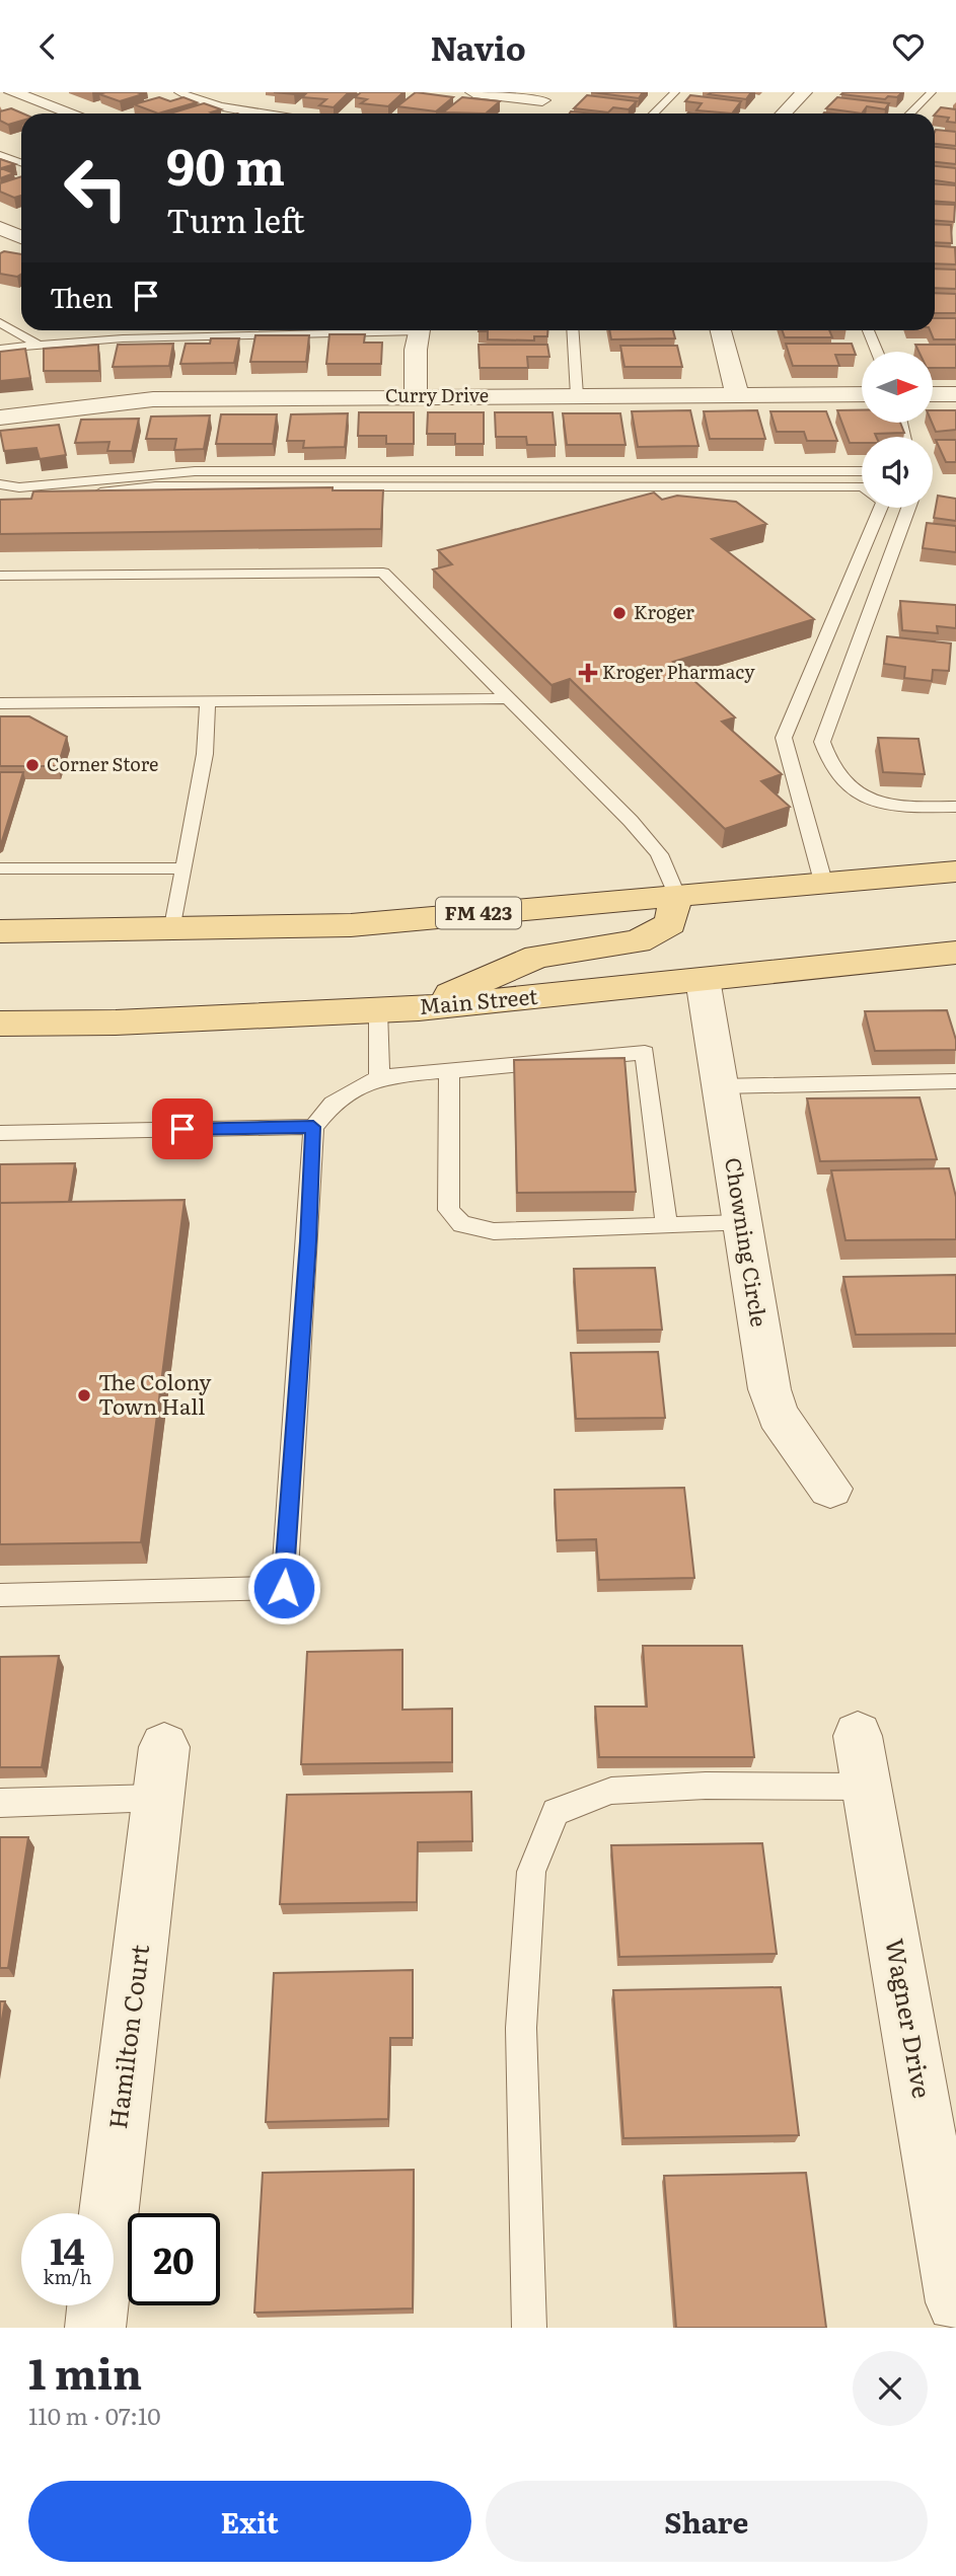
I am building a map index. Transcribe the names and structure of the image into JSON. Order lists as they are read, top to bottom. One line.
{"streets":{"main road":["FM 423","Main Street"],"street":["Curry Drive","Chowning Circle","Wagner Drive","Hamilton Court"]},"crossings":[["Main Street","Chowning Circle"]],"places":{"other":["Kroger","Corner Store","The Colony Town Hall"],"health":["Kroger Pharmacy"]},"north":"right","page":{"header":"Navio","turn":["90 m","Turn left"],"then":"Then","speed":"14 km/h","limit":"20","heading":["1 min","110 m · 07:10"],"buttons":["Exit","Share"]}}
